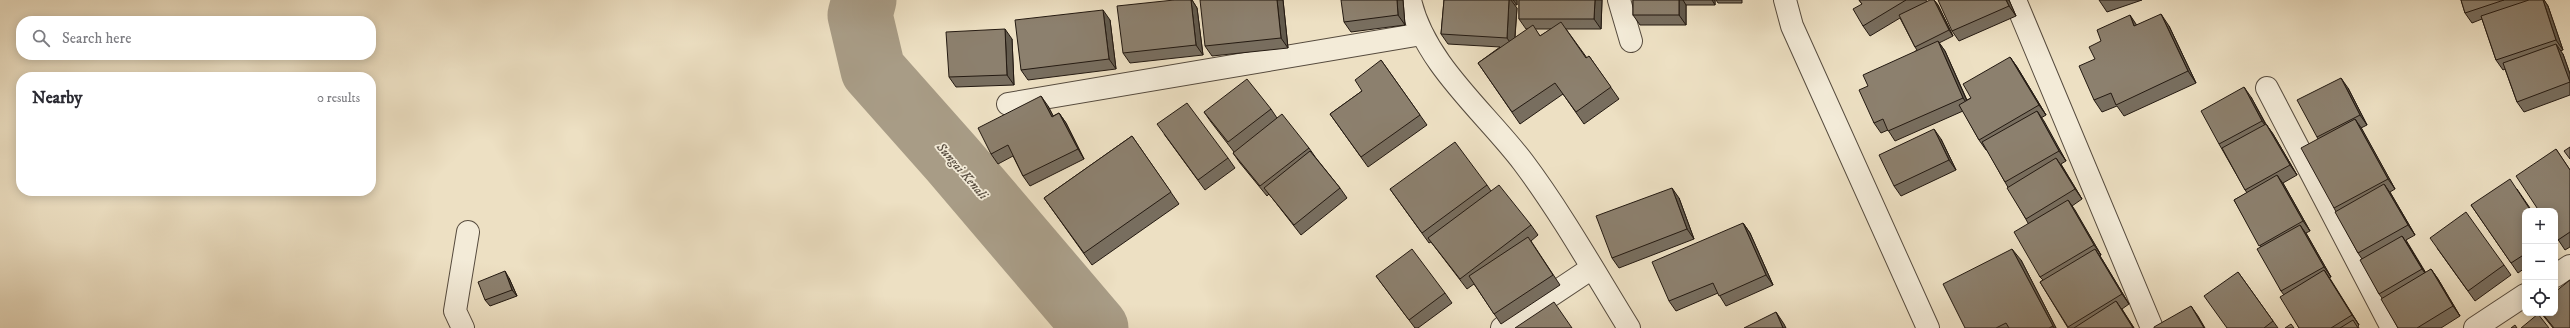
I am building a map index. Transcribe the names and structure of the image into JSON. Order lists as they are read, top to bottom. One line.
{"water":["Sungai Kenali"],"page":{"search":"Search here","heading":["Nearby","0 results"],"map_buttons":["+","−"]}}
